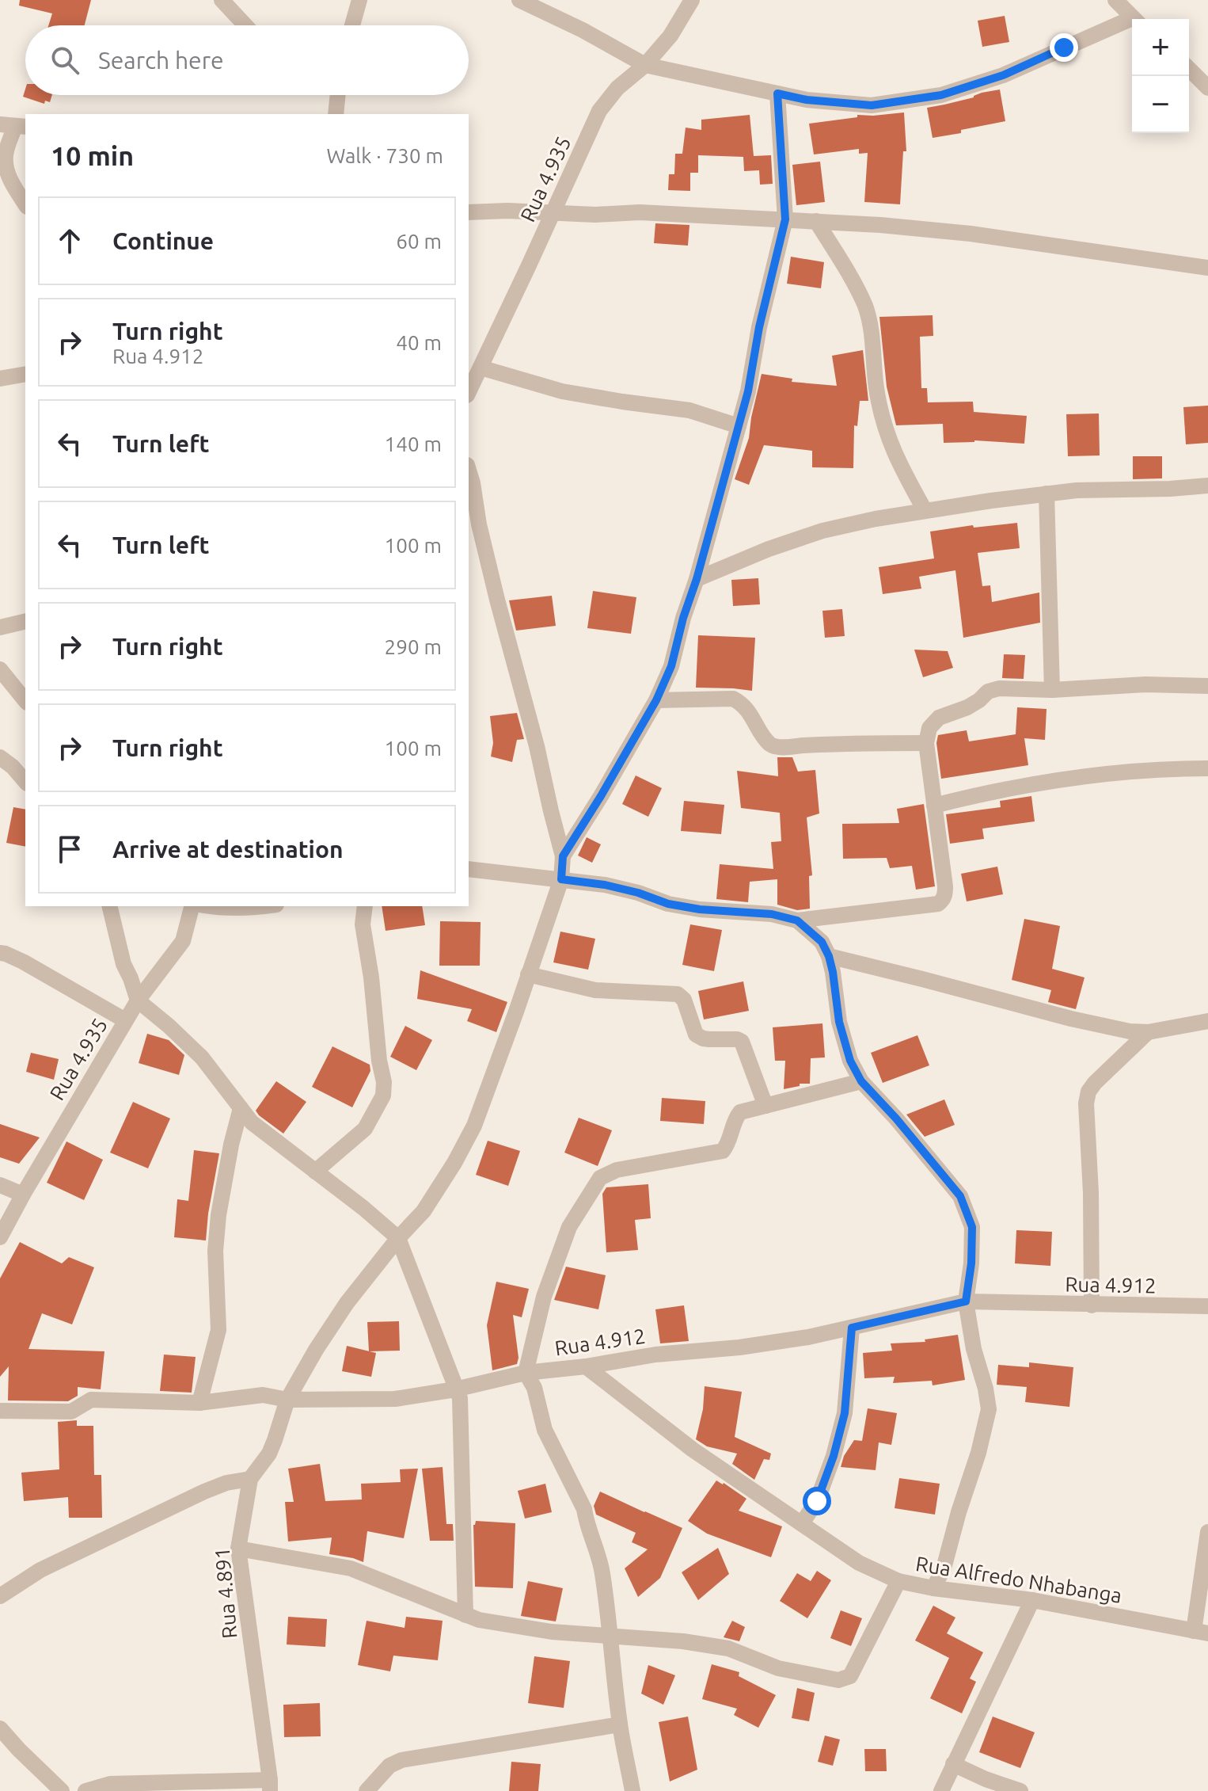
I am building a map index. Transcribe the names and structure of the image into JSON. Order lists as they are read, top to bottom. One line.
{"streets":{"street":["Rua 4.935","Rua 4.912","Rua Alfredo Nhabanga","Rua 4.891"]},"crossings":[["Rua 4.912","Rua Alfredo Nhabanga"],["Rua 4.912","Rua 4.891"]],"page":{"map_buttons":["+","−"],"search":"Search here","heading":["10 min","Walk · 730 m"],"list":[["Continue","60 m"],["Turn right","Rua 4.912","40 m"],["Turn left","140 m"],["Turn left","100 m"],["Turn right","290 m"],["Turn right","100 m"],"Arrive at destination"]}}
